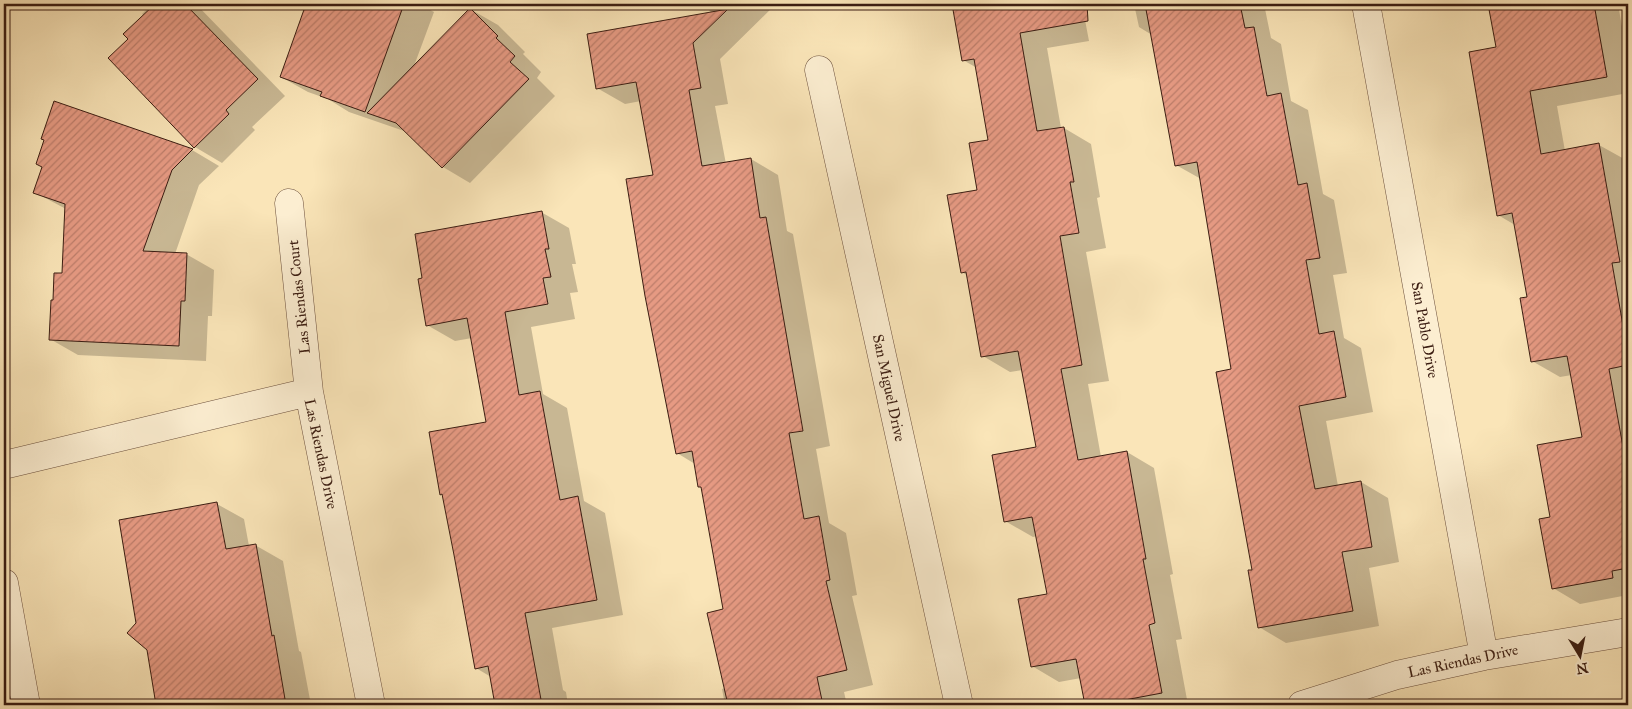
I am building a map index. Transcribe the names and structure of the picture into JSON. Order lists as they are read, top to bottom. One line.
{"streets":{"street":["Las Riendas Court","San Pablo Drive","San Miguel Drive","Las Riendas Drive"]},"crossings":[["Las Riendas Court","Las Riendas Drive"],["San Pablo Drive","Las Riendas Drive"]],"north":"bottom"}
